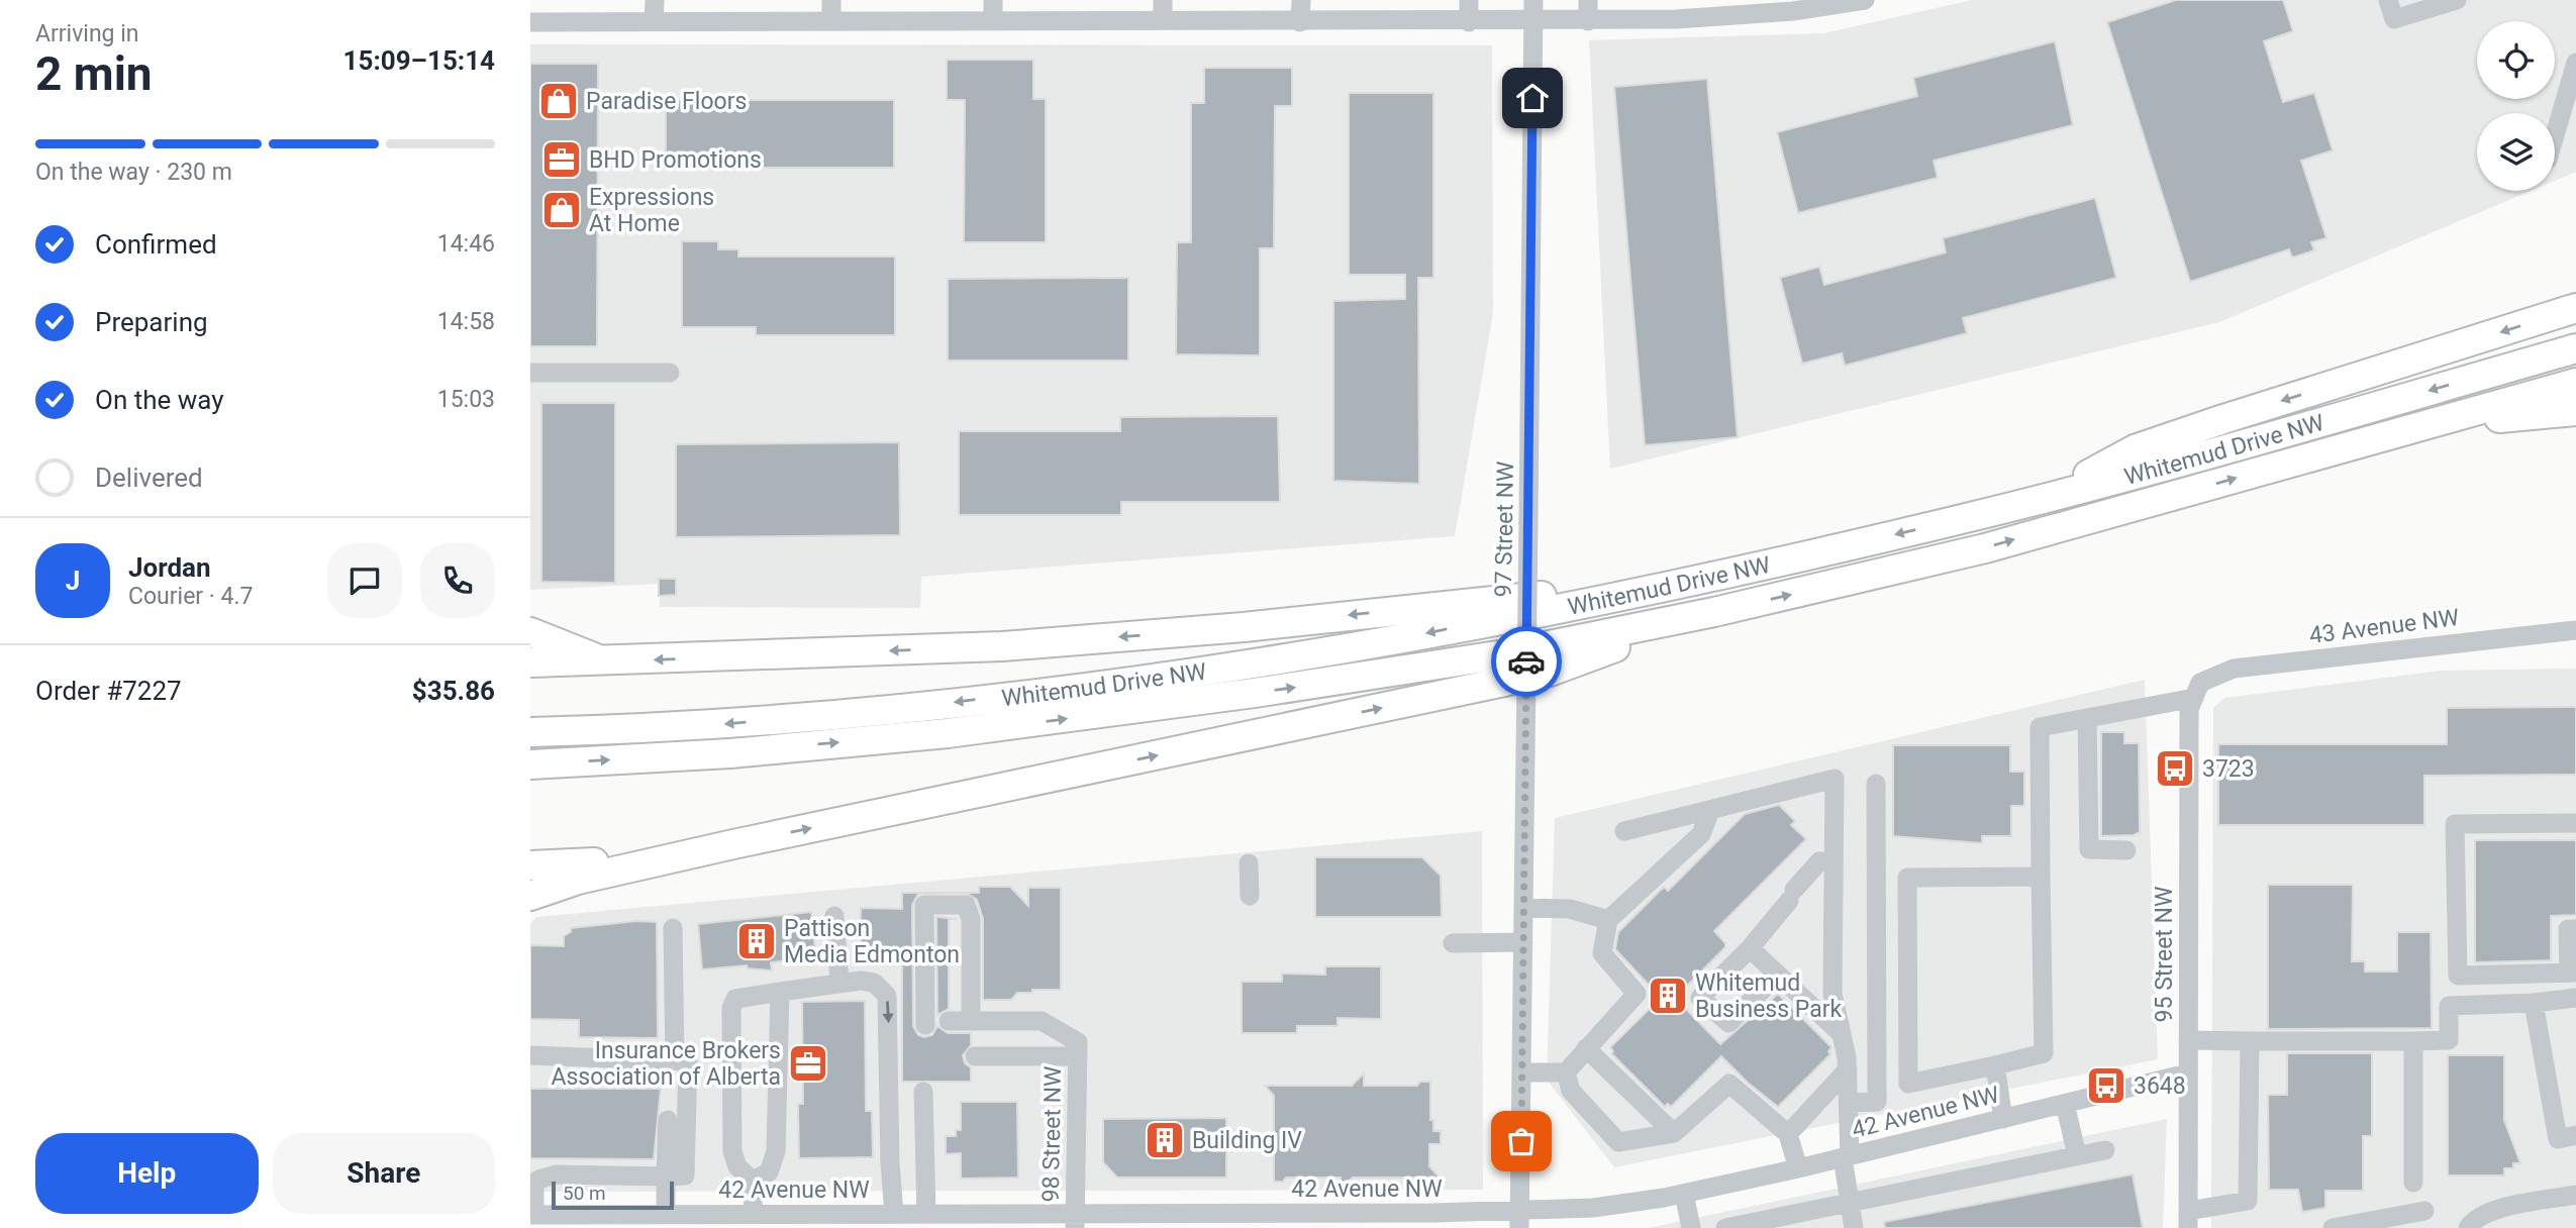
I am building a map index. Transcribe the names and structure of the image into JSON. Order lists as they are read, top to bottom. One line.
{"streets":{"highway":["Whitemud Drive NW"],"street":["97 Street NW","43 Avenue NW","95 Street NW","42 Avenue NW","98 Street NW"]},"crossings":[["97 Street NW","42 Avenue NW"],["43 Avenue NW","95 Street NW"],["95 Street NW","42 Avenue NW"],["42 Avenue NW","98 Street NW"]],"places":{"shop":["Paradise Floors","Expressions At Home"],"office":["BHD Promotions","Insurance Brokers Association of Alberta"],"bus stop":["3723","3648"],"building":["Pattison Media Edmonton","Whitemud Business Park","Building IV"]},"scale_bar":"50 m","page":{"heading":["2 min","Arriving in","15:09–15:14"],"panel":["Jordan","Courier · 4.7","Order #7227","$35.86"],"bar":"On the way · 230 m","list":[["Confirmed","14:46"],["Preparing","14:58"],["On the way","15:03"],"Delivered"],"round":"J","buttons":["Help","Share"],"scale":"50 m"}}
